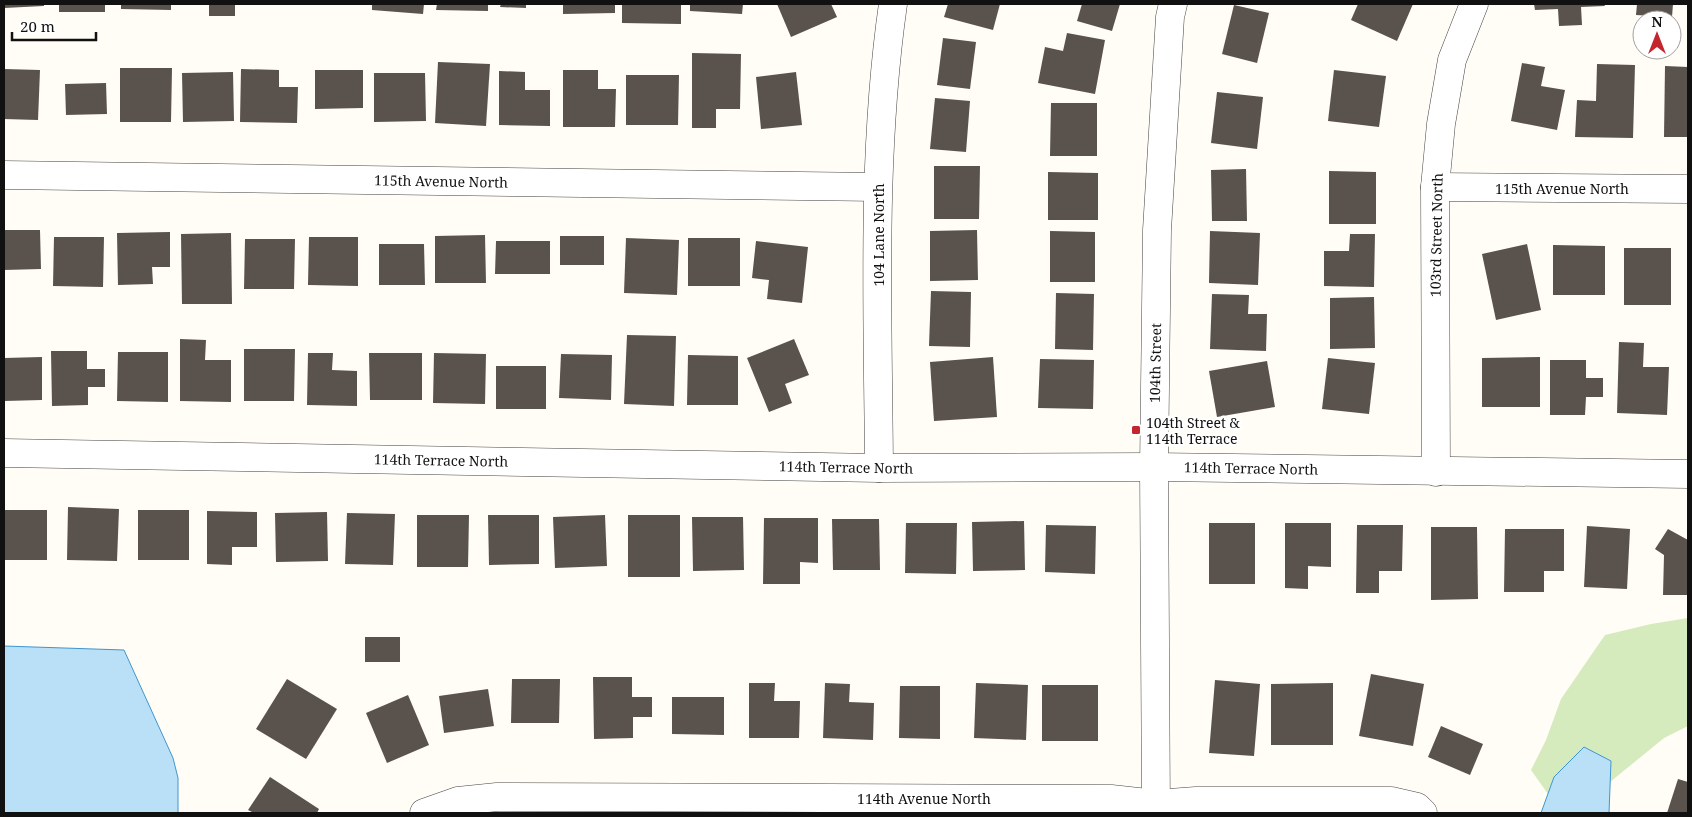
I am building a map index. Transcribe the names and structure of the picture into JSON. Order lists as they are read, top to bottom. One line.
{"streets":{"street":["115th Avenue North","104 Lane North","103rd Street North","104th Street","114th Terrace North","114th Avenue North"]},"crossings":[["115th Avenue North","104 Lane North"],["115th Avenue North","103rd Street North"],["104 Lane North","114th Terrace North"],["103rd Street North","114th Terrace North"],["104th Street","114th Terrace North"],["104th Street","114th Avenue North"]],"places":{"transit":["104th Street & 114th Terrace"]},"scale_bar":"20 m","north":"top"}
